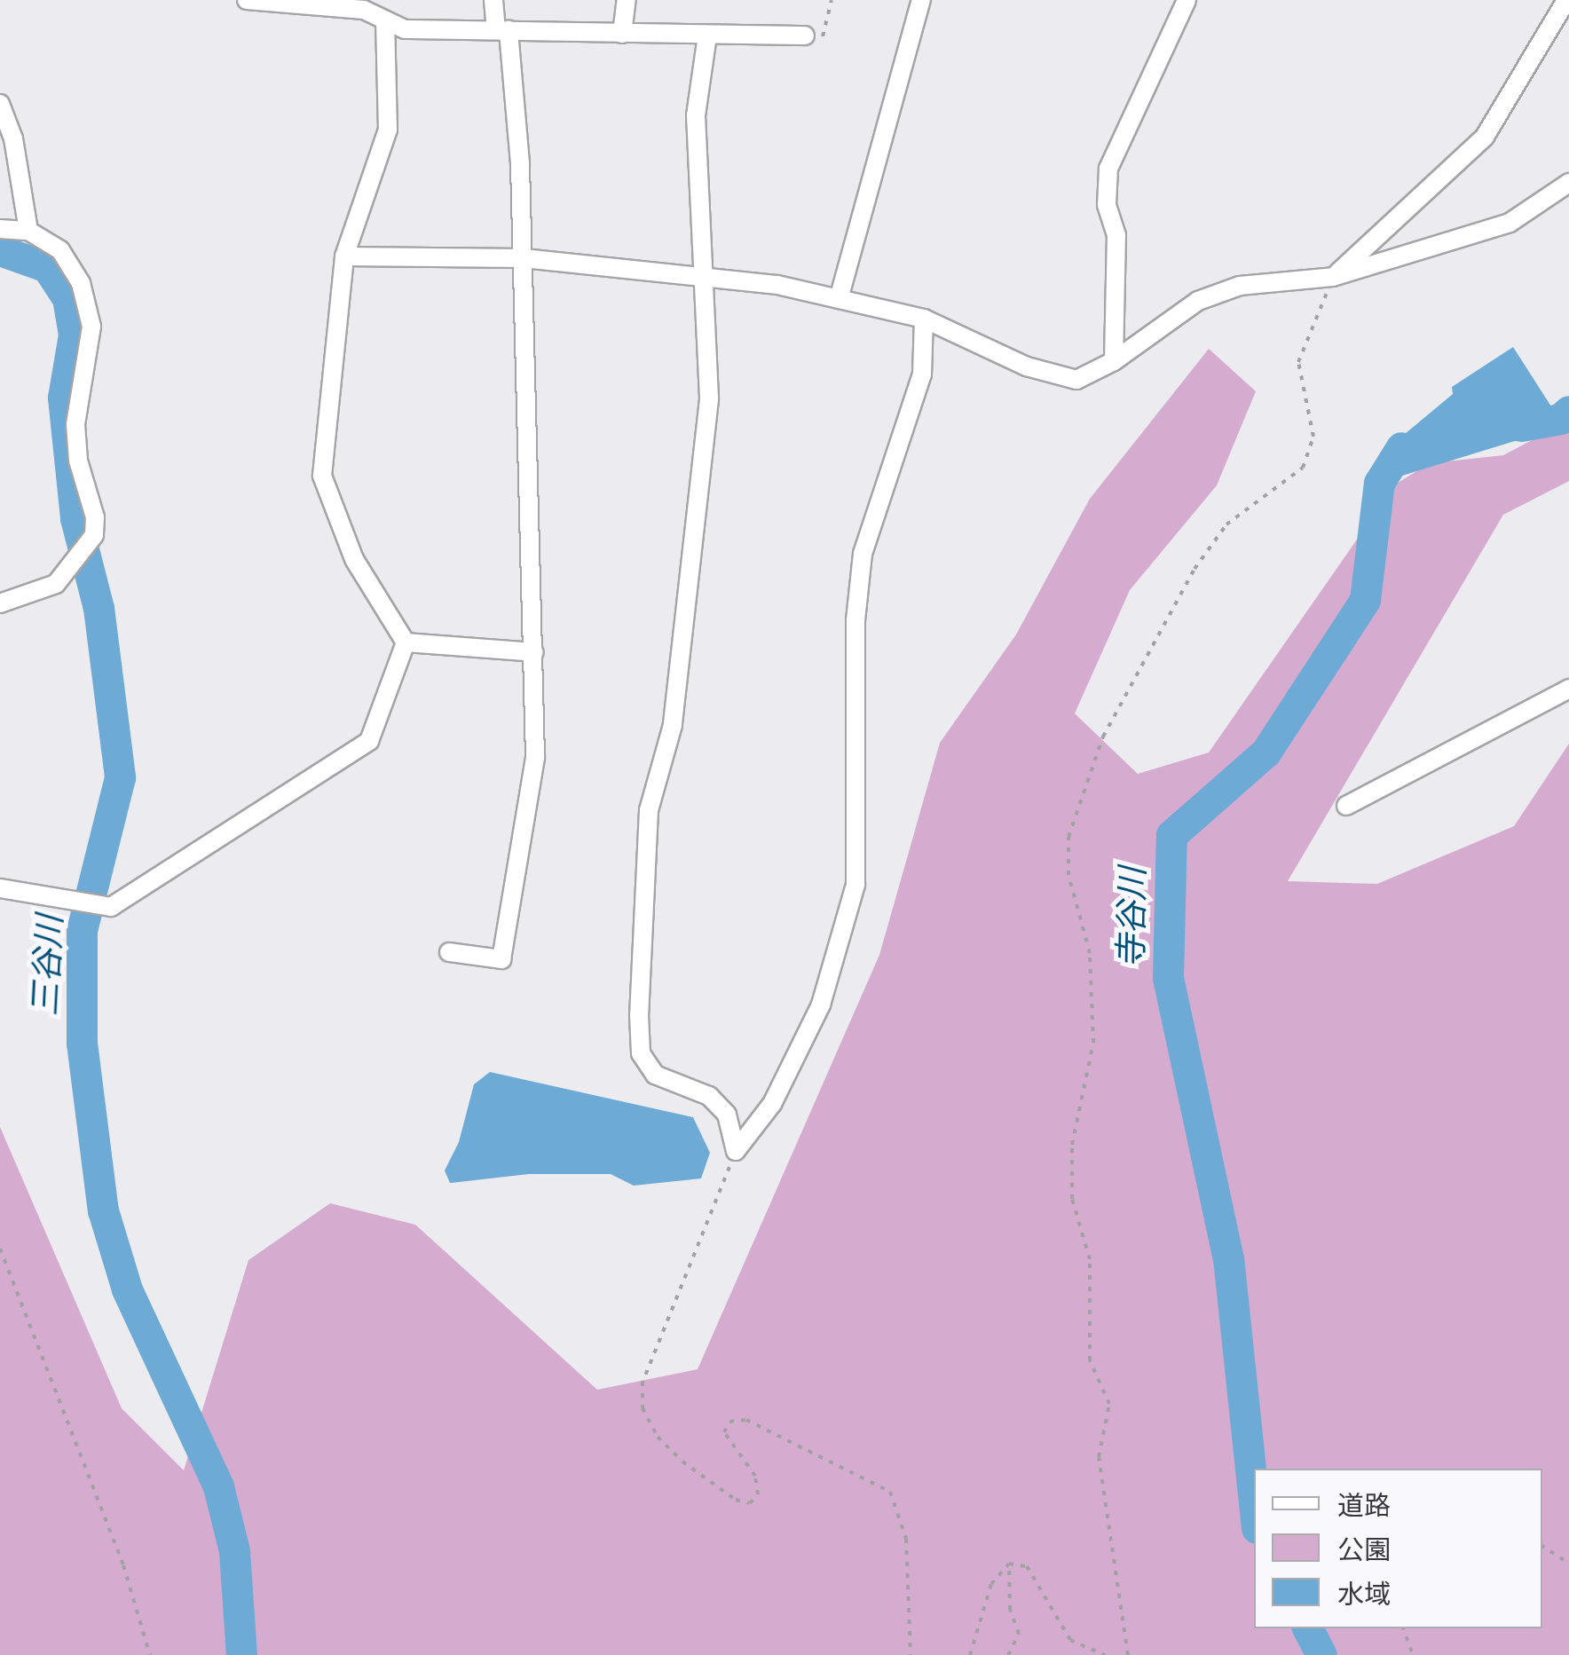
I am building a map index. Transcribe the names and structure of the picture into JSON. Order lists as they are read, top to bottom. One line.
{"water":["寺谷川","三谷川"],"legend":["道路","公園","水域"]}
